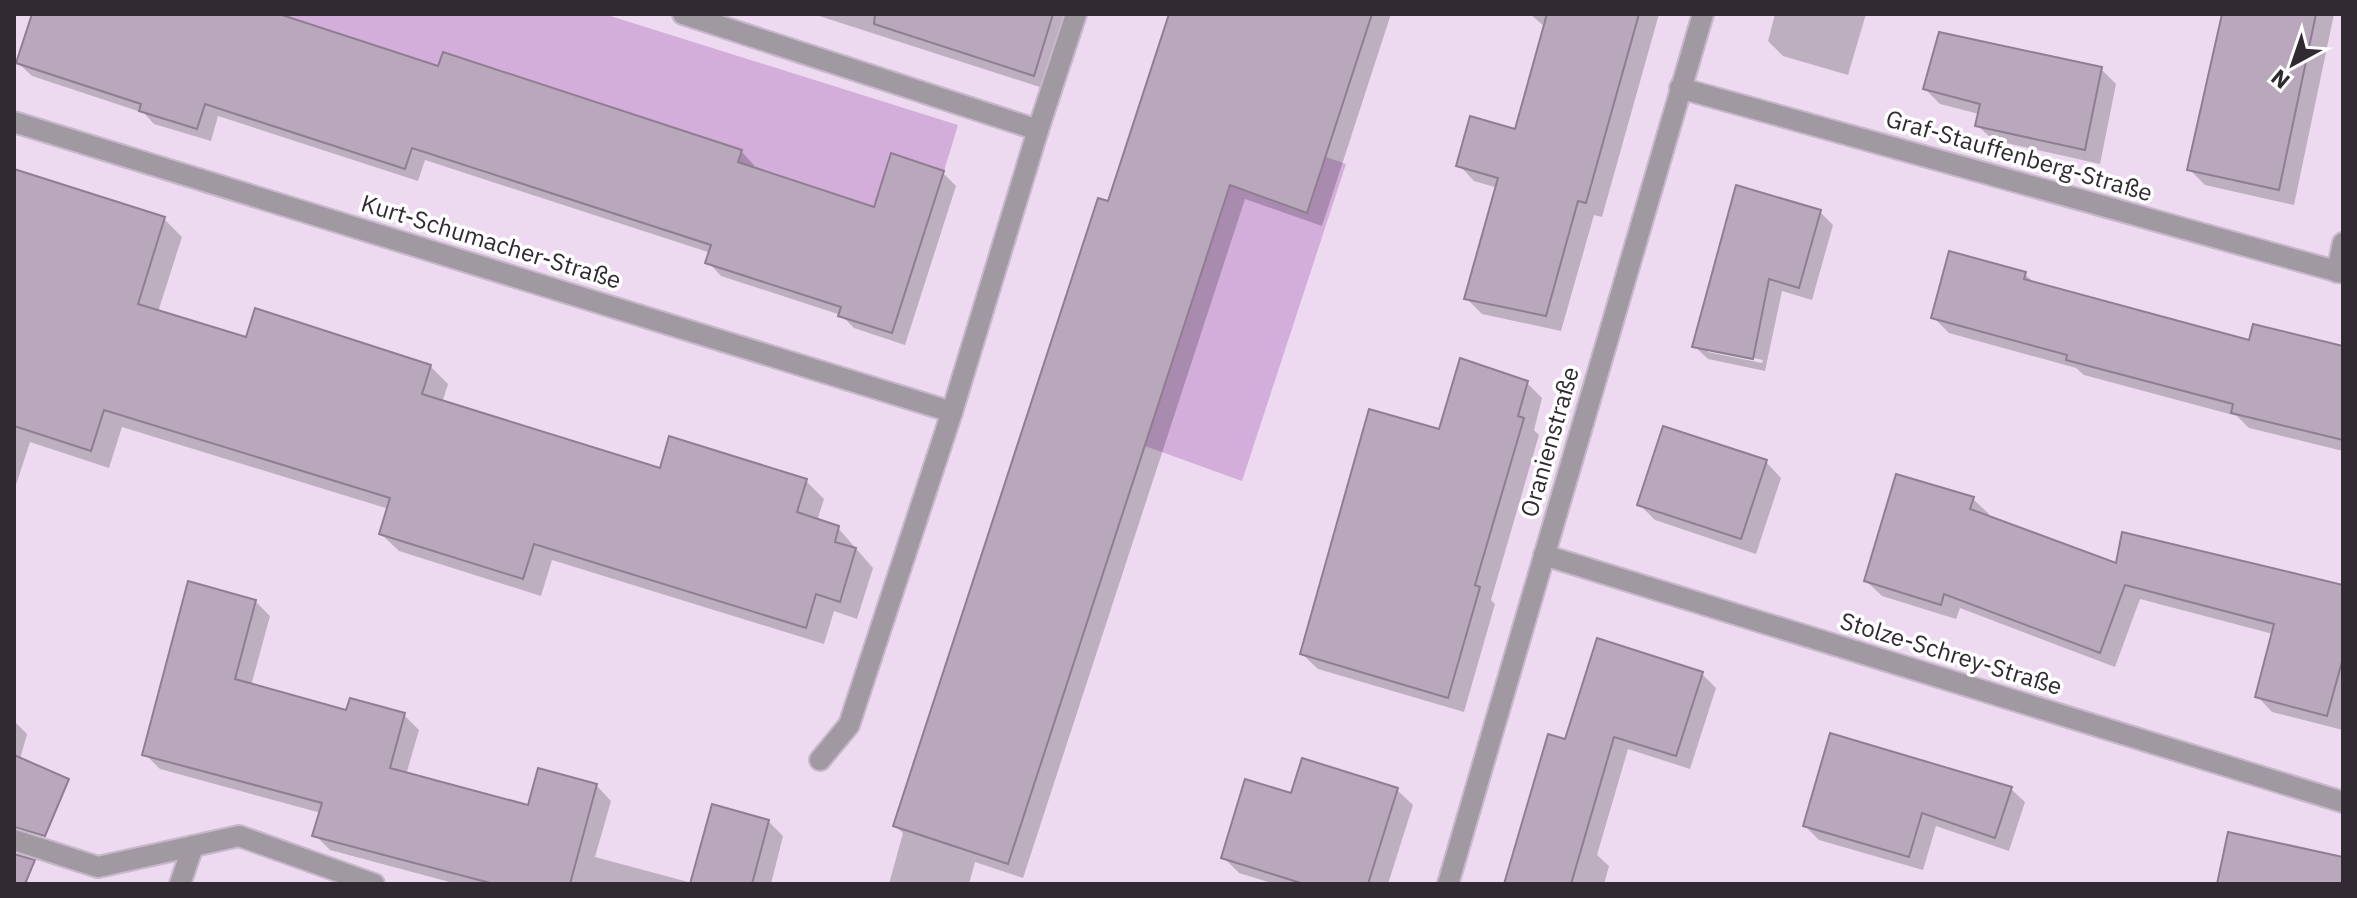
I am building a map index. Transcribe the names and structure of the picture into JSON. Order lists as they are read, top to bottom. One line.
{"streets":{"street":["Graf-Stauffenberg-Straße","Kurt-Schumacher-Straße","Oranienstraße","Stolze-Schrey-Straße"]},"crossings":[["Graf-Stauffenberg-Straße","Oranienstraße"],["Oranienstraße","Stolze-Schrey-Straße"]],"north":"bottom left"}
